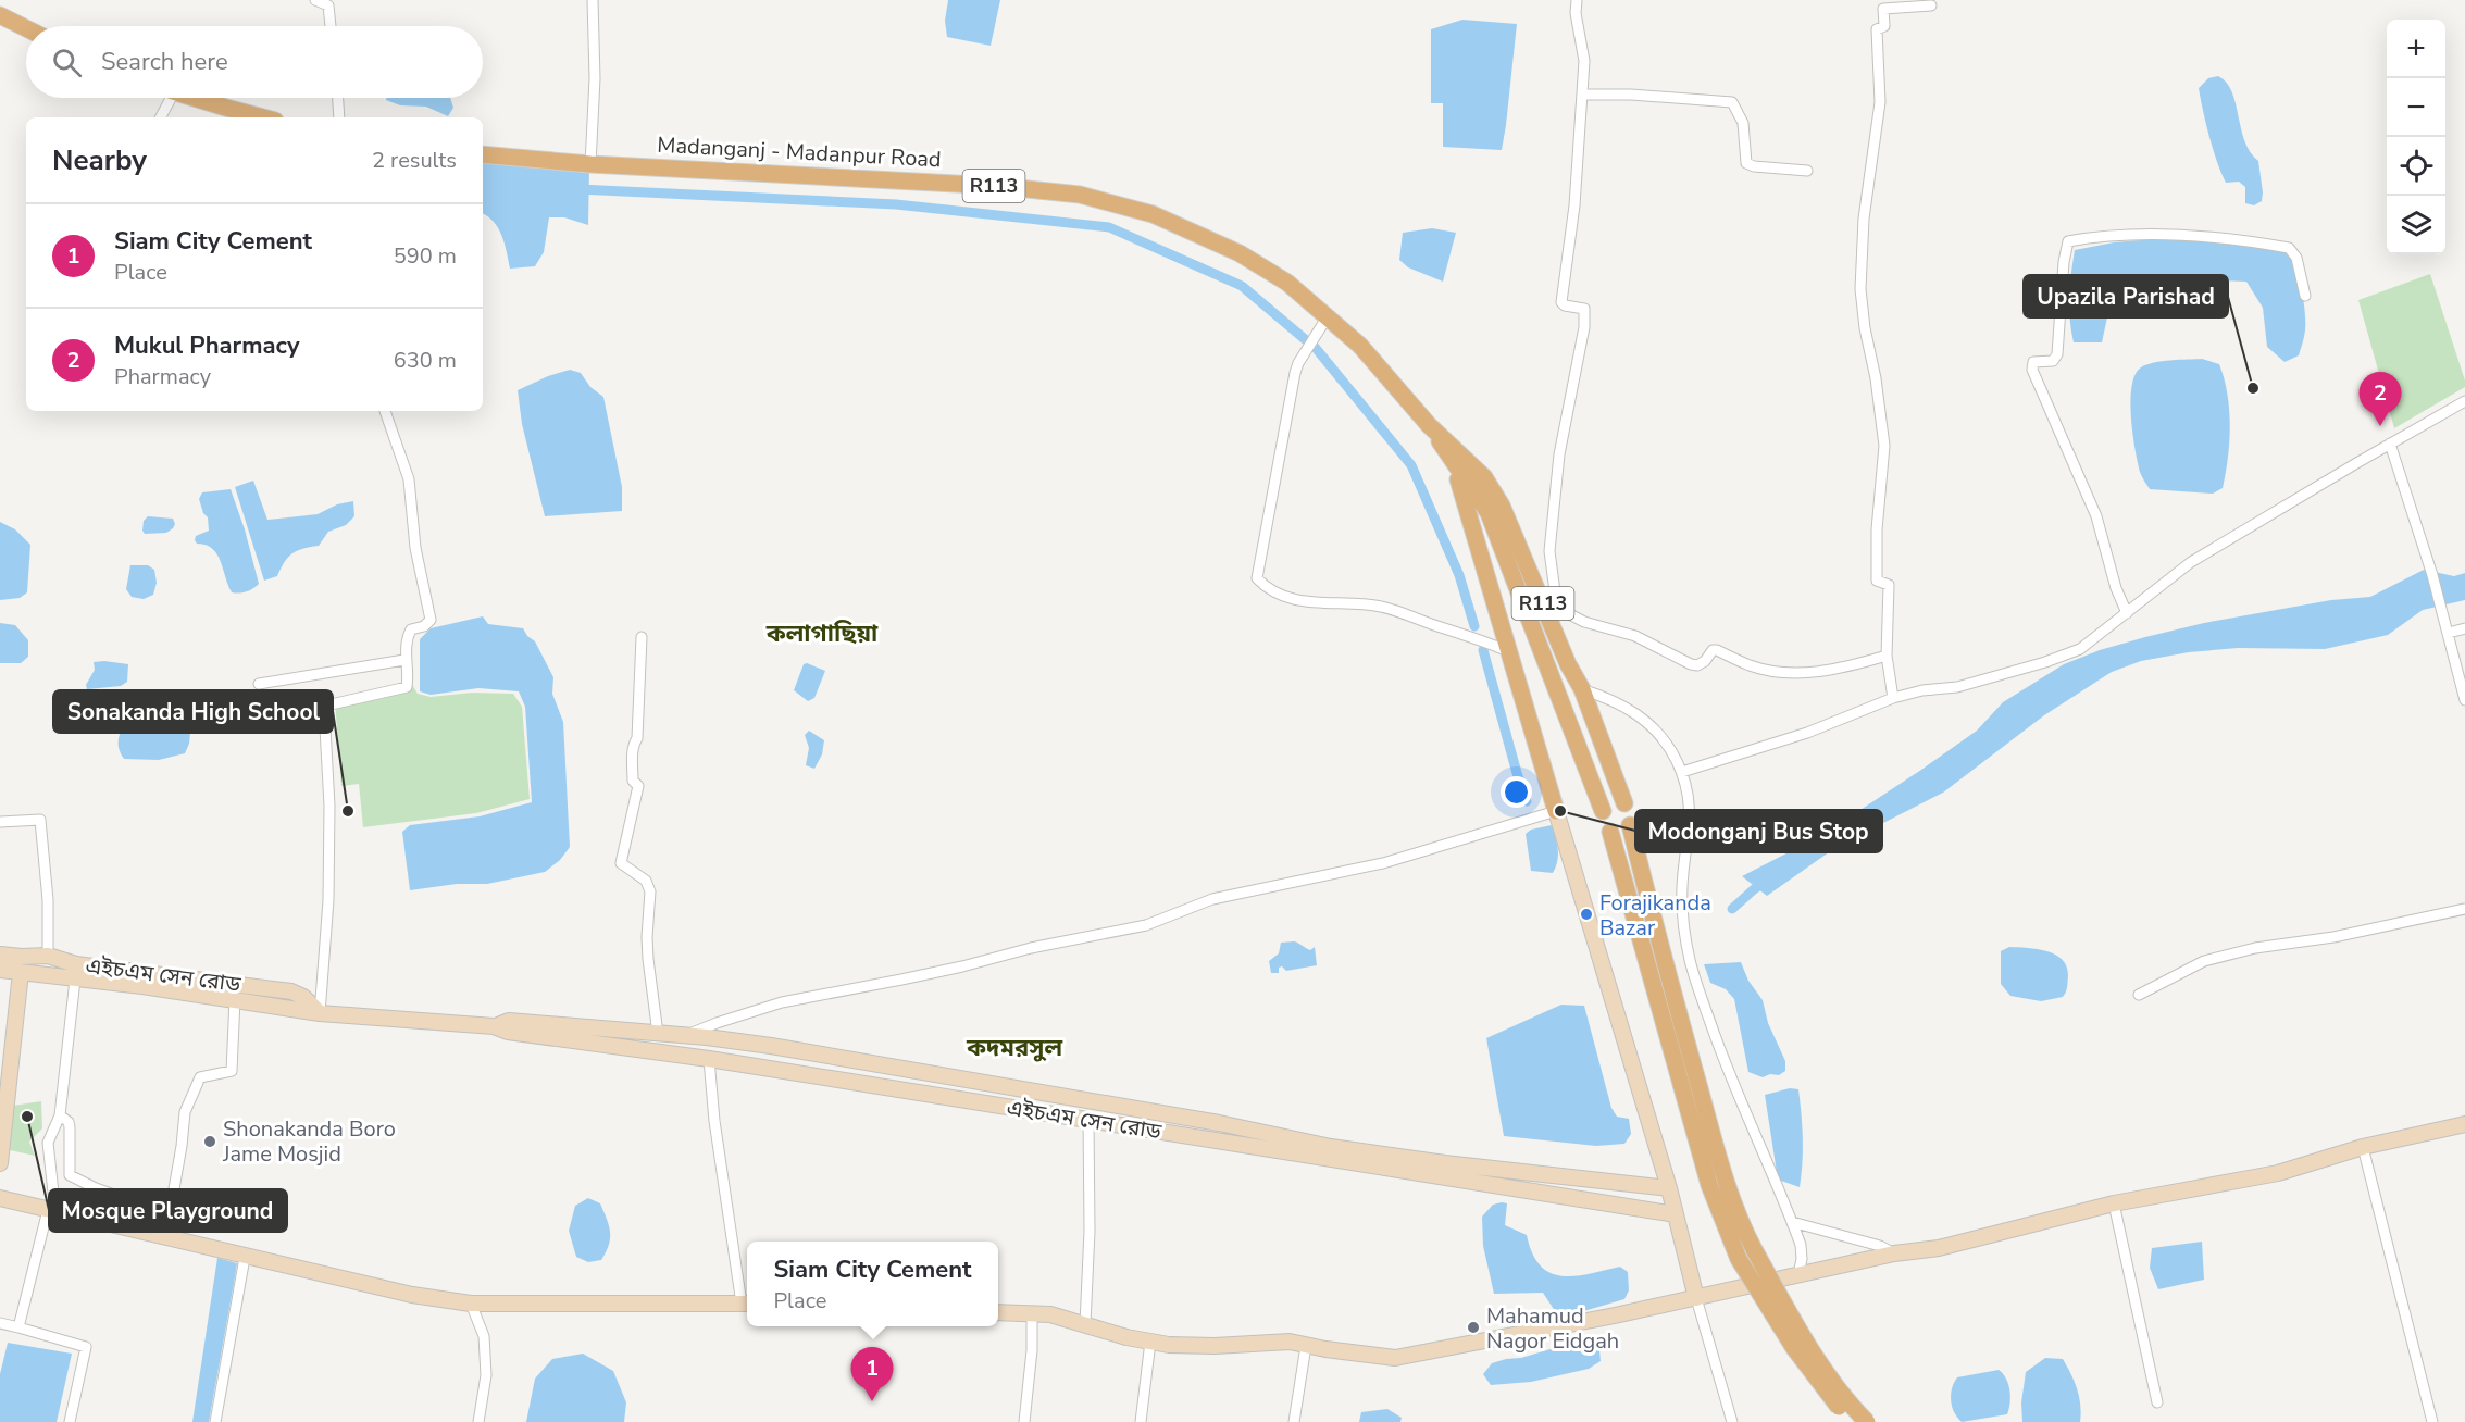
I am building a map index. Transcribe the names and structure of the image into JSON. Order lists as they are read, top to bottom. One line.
{"streets":{"main road":["Madanganj - Madanpur Road","R113","এইচএম সেন রোড"]},"districts":["কলাগাছিয়া","কদমরসুল"],"places":["Upazila Parishad","Sonakanda High School","Modonganj Bus Stop","Forajikanda Bazar","Mosque Playground","Shonakanda Boro Jame Mosjid","Mahamud Nagor Eidgah"],"page":{"map_buttons":["+","−"],"search":"Search here","heading":["Nearby","2 results"],"list":[{"mark":"1","name":"Siam City Cement","note":"Place","value":"590 m"},{"mark":"2","name":"Mukul Pharmacy","note":"Pharmacy","value":"630 m"}],"pins":["2","1"],"popup":["Siam City Cement","Place"]}}
